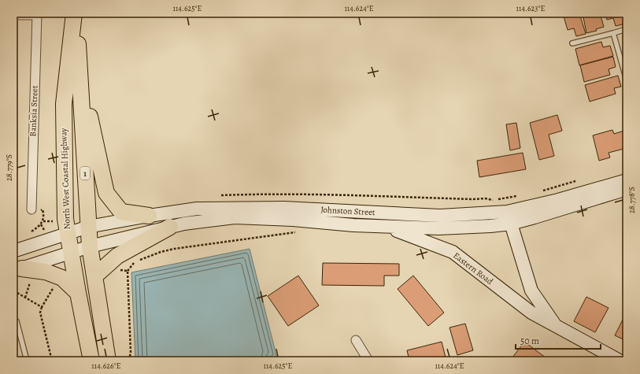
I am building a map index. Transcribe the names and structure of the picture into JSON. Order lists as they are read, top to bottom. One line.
{"streets":{"highway":["1","North West Coastal Highway"],"main road":["Johnston Street","Eastern Road"],"street":["Banksia Street"]},"crossings":[["1","Johnston Street"],["North West Coastal Highway","Johnston Street"],["Johnston Street","Eastern Road"]],"scale_bar":"50 m","coordinates":["114.625°E","114.624°E","114.623°E","28.779°S","28.778°S","114.626°E"]}
